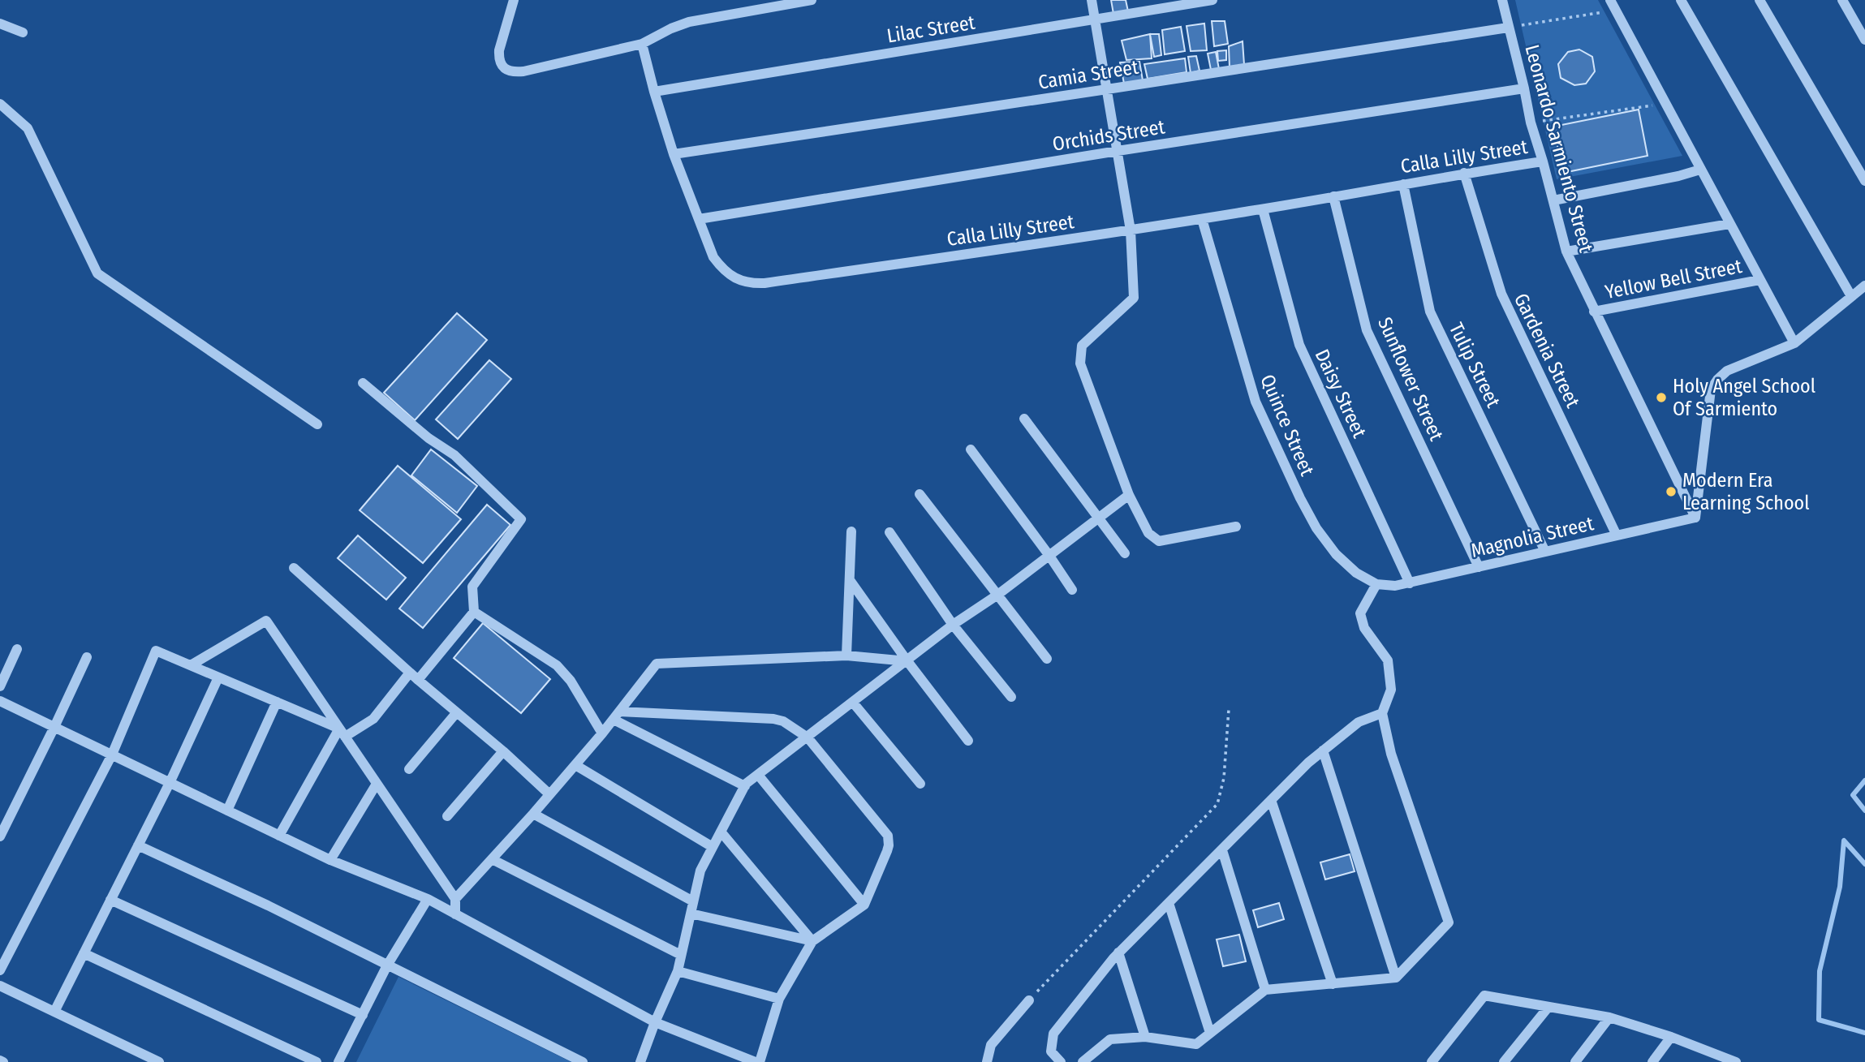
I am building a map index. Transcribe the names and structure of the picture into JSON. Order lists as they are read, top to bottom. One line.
{"streets":{"street":["Lilac Street","Camia Street","Orchids Street","Leonardo Sarmiento Street","Calla Lilly Street","Yellow Bell Street","Gardenia Street","Tulip Street","Sunflower Street","Daisy Street","Quince Street","Magnolia Street"]},"crossings":[["Lilac Street","Calla Lilly Street"],["Camia Street","Leonardo Sarmiento Street"],["Camia Street","Calla Lilly Street"],["Orchids Street","Leonardo Sarmiento Street"],["Orchids Street","Calla Lilly Street"],["Leonardo Sarmiento Street","Calla Lilly Street"],["Leonardo Sarmiento Street","Yellow Bell Street"],["Leonardo Sarmiento Street","Magnolia Street"],["Calla Lilly Street","Gardenia Street"],["Calla Lilly Street","Tulip Street"],["Calla Lilly Street","Sunflower Street"],["Calla Lilly Street","Daisy Street"],["Calla Lilly Street","Quince Street"],["Gardenia Street","Magnolia Street"],["Tulip Street","Magnolia Street"],["Sunflower Street","Magnolia Street"],["Daisy Street","Magnolia Street"],["Quince Street","Magnolia Street"]],"places":["Holy Angel School Of Sarmiento","Modern Era Learning School"]}
